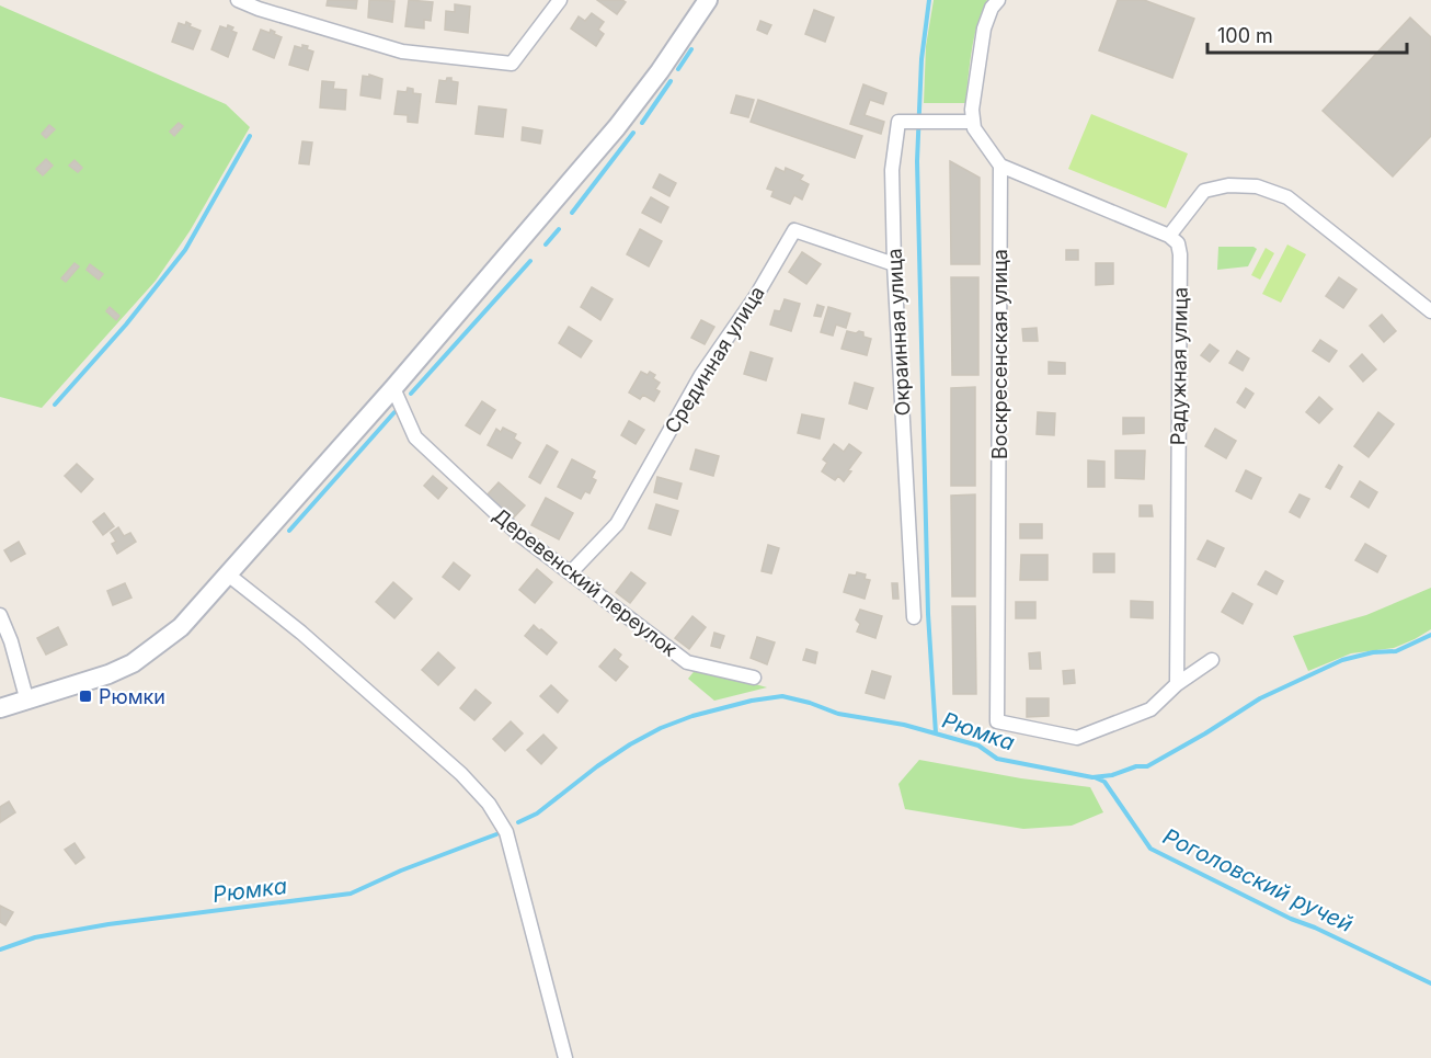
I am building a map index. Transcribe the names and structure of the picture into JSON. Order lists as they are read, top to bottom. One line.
{"streets":{"street":["Окраинная улица","Воскресенская улица","Срединная улица","Радужная улица","Деревенский переулок"]},"crossings":[["Окраинная улица","Срединная улица"],["Воскресенская улица","Радужная улица"],["Срединная улица","Деревенский переулок"]],"water":["Рюмка","Роголовский ручей"],"places":{"transit":["Рюмки"]},"scale_bar":"100 m"}
